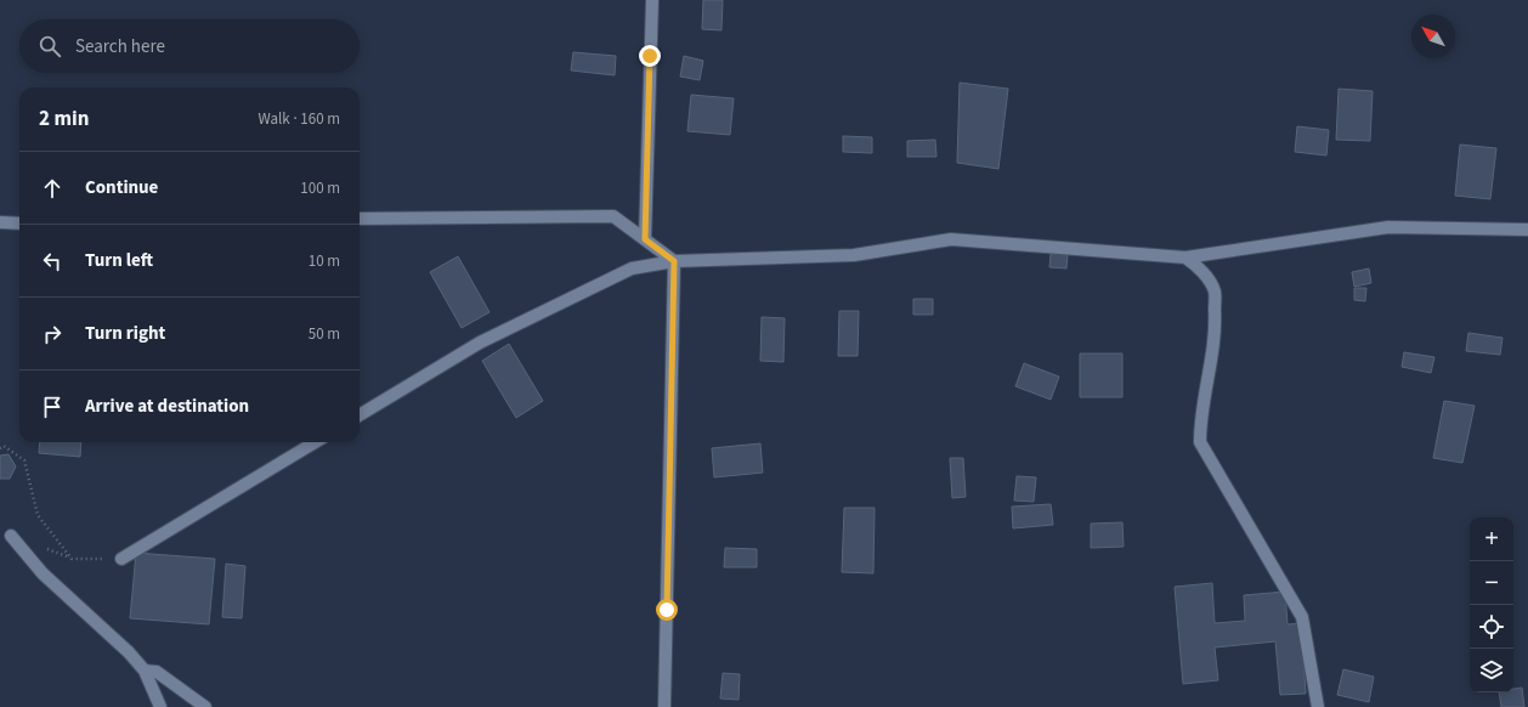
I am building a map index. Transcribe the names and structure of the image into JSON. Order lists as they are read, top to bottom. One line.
{"north":"top left","page":{"search":"Search here","heading":["2 min","Walk · 160 m"],"list":[["Continue","100 m"],["Turn left","10 m"],["Turn right","50 m"],"Arrive at destination"],"map_buttons":["+","−"]}}
